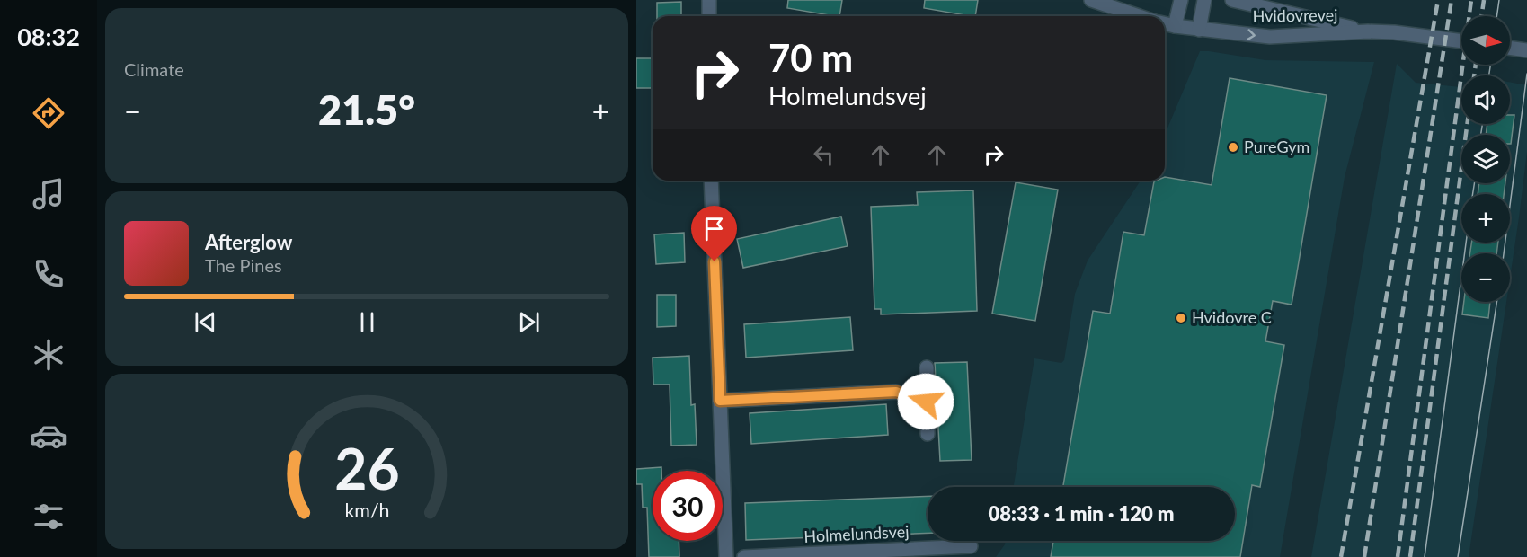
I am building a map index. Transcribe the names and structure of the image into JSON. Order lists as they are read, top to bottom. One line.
{"streets":{"street":["Hvidovrevej","Holmelundsvej"]},"places":["PureGym","Hvidovre C"],"north":"right","page":{"tabs":"08:32","tile":"Climate","map_buttons":["+","−"],"turn":["70 m","Holmelundsvej"],"heat":["−","21.5°","+"],"song":["Afterglow","The Pines"],"limit":"30","trip":"08:33 · 1 min · 120 m","gauge":["26","km/h"]}}
